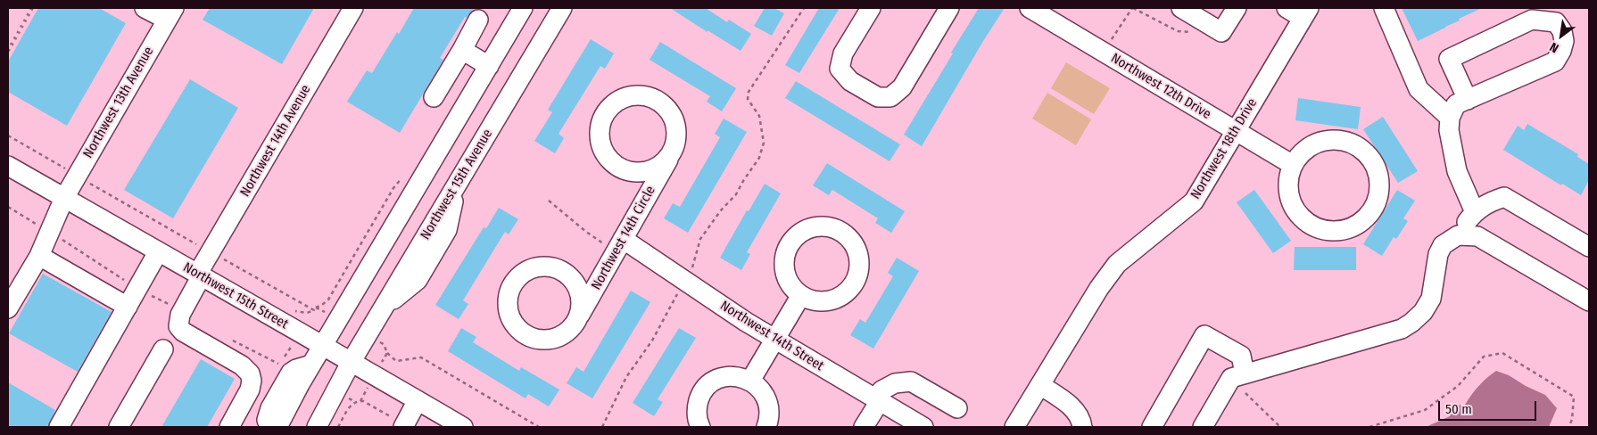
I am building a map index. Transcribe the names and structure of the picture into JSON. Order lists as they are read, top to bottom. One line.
{"streets":{"street":["Northwest 12th Drive","Northwest 13th Avenue","Northwest 14th Avenue","Northwest 18th Drive","Northwest 15th Avenue","Northwest 14th Circle","Northwest 15th Street","Northwest 14th Street"]},"crossings":[["Northwest 12th Drive","Northwest 18th Drive"],["Northwest 13th Avenue","Northwest 15th Street"],["Northwest 14th Avenue","Northwest 15th Street"],["Northwest 15th Avenue","Northwest 15th Street"],["Northwest 14th Circle","Northwest 14th Street"]],"scale_bar":"50 m","north":"bottom left"}
